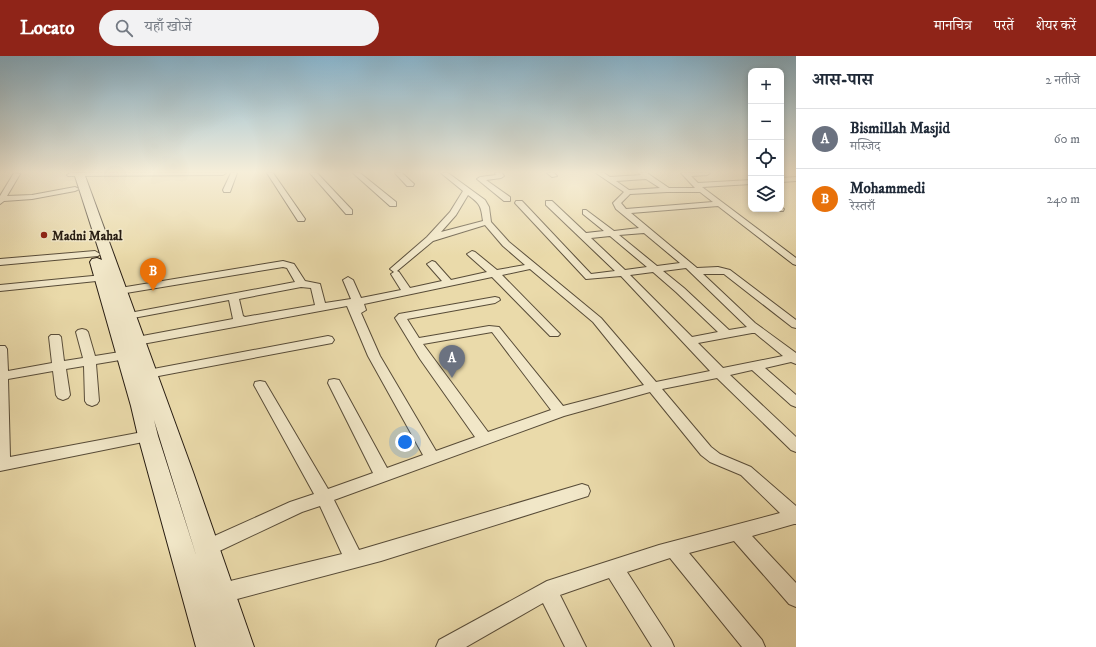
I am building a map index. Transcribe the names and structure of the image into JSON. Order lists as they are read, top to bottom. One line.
{"places":["Madni Mahal"],"page":{"header":"Locato","search":"यहाँ खोजें","nav":["मानचित्र","परतें","शेयर करें"],"heading":["आस-पास","2 नतीजे"],"map_buttons":["+","−"],"list":[{"mark":"A","name":"Bismillah Masjid","note":"मस्जिद","value":"60 m"},{"mark":"B","name":"Mohammedi","note":"रेस्तराँ","value":"240 m"}],"pins":["B","A"]}}
